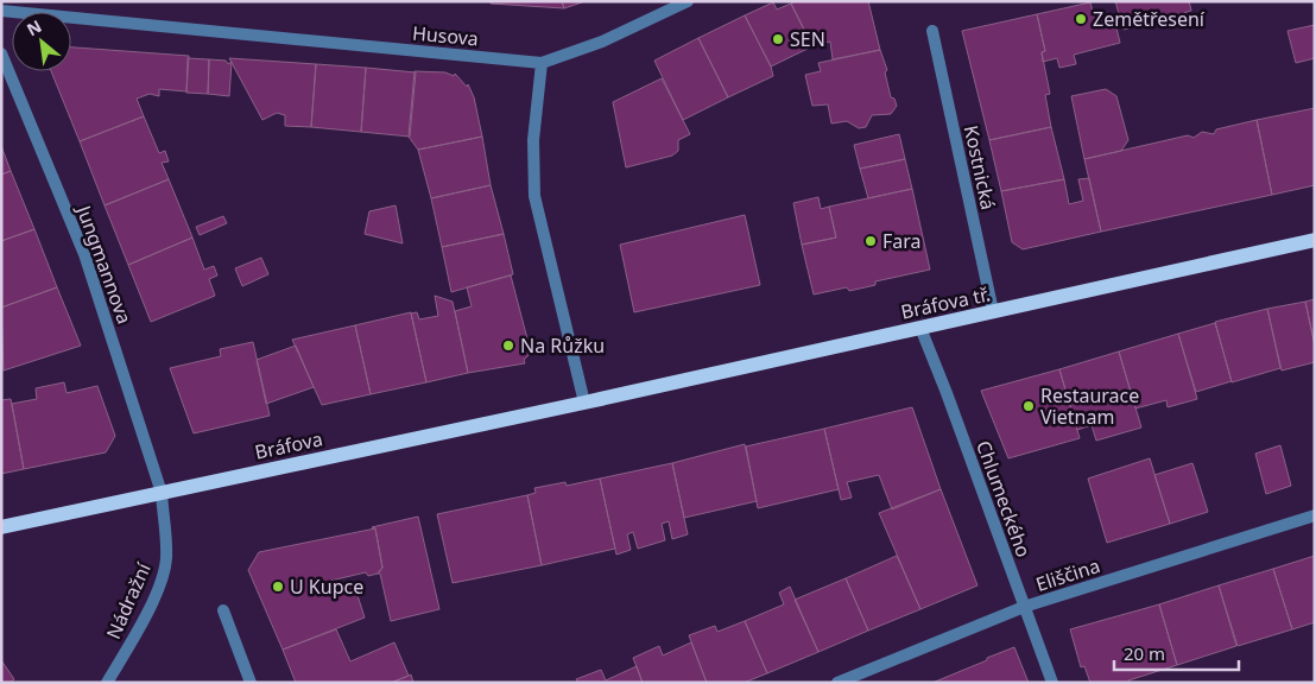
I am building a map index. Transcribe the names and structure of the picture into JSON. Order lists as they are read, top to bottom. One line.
{"streets":{"main road":["Bráfova tř.","Bráfova"],"street":["Husova","Kostnická","Jungmannova","Chlumeckého","Eliščina","Nádražní"]},"crossings":[["Kostnická","Bráfova tř."],["Jungmannova","Bráfova"],["Jungmannova","Nádražní"],["Bráfova tř.","Bráfova"],["Bráfova tř.","Chlumeckého"],["Bráfova","Nádražní"],["Chlumeckého","Eliščina"]],"places":["Zemětřesení","SEN","Fara","Na Růžku","Restaurace Vietnam","U Kupce"],"scale_bar":"20 m","north":"top left"}
